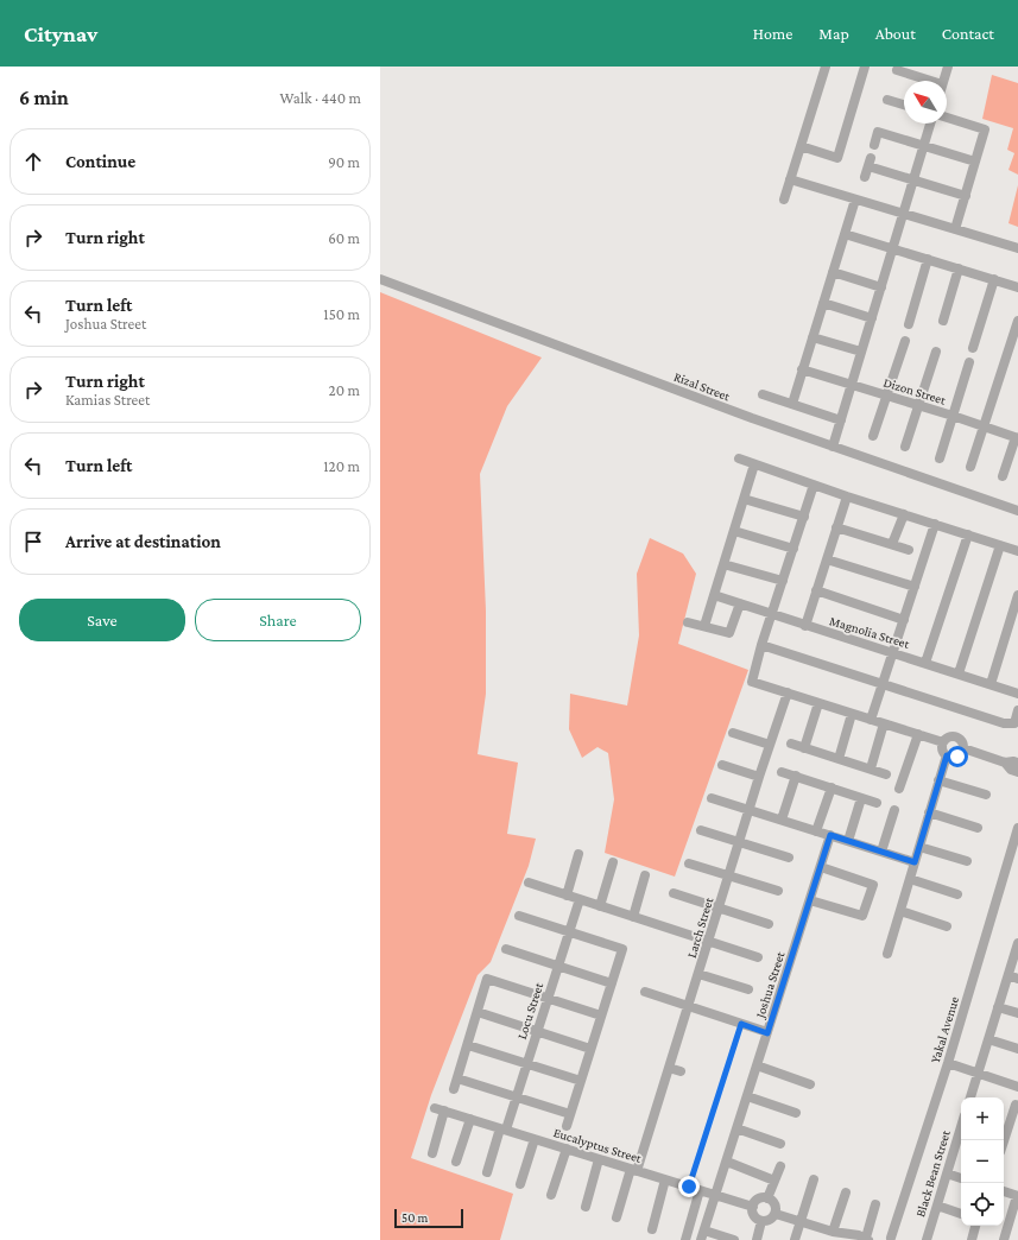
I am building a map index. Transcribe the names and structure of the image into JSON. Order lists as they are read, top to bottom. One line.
{"streets":{"street":["Rizal Street","Dizon Street","Magnolia Street","Larch Street","Joshua Street","Locu Street","Yakal Avenue","Eucalyptus Street","Black Bean Street"]},"crossings":[["Larch Street","Eucalyptus Street"],["Joshua Street","Eucalyptus Street"],["Locu Street","Eucalyptus Street"]],"scale_bar":"50 m","north":"top left","page":{"header":"Citynav","nav":["Home","Map","About","Contact"],"heading":["6 min","Walk · 440 m"],"list":[["Continue","90 m"],["Turn right","60 m"],["Turn left","Joshua Street","150 m"],["Turn right","Kamias Street","20 m"],["Turn left","120 m"],"Arrive at destination"],"buttons":["Save","Share"],"map_buttons":["+","−"],"scale":"50 m"}}
